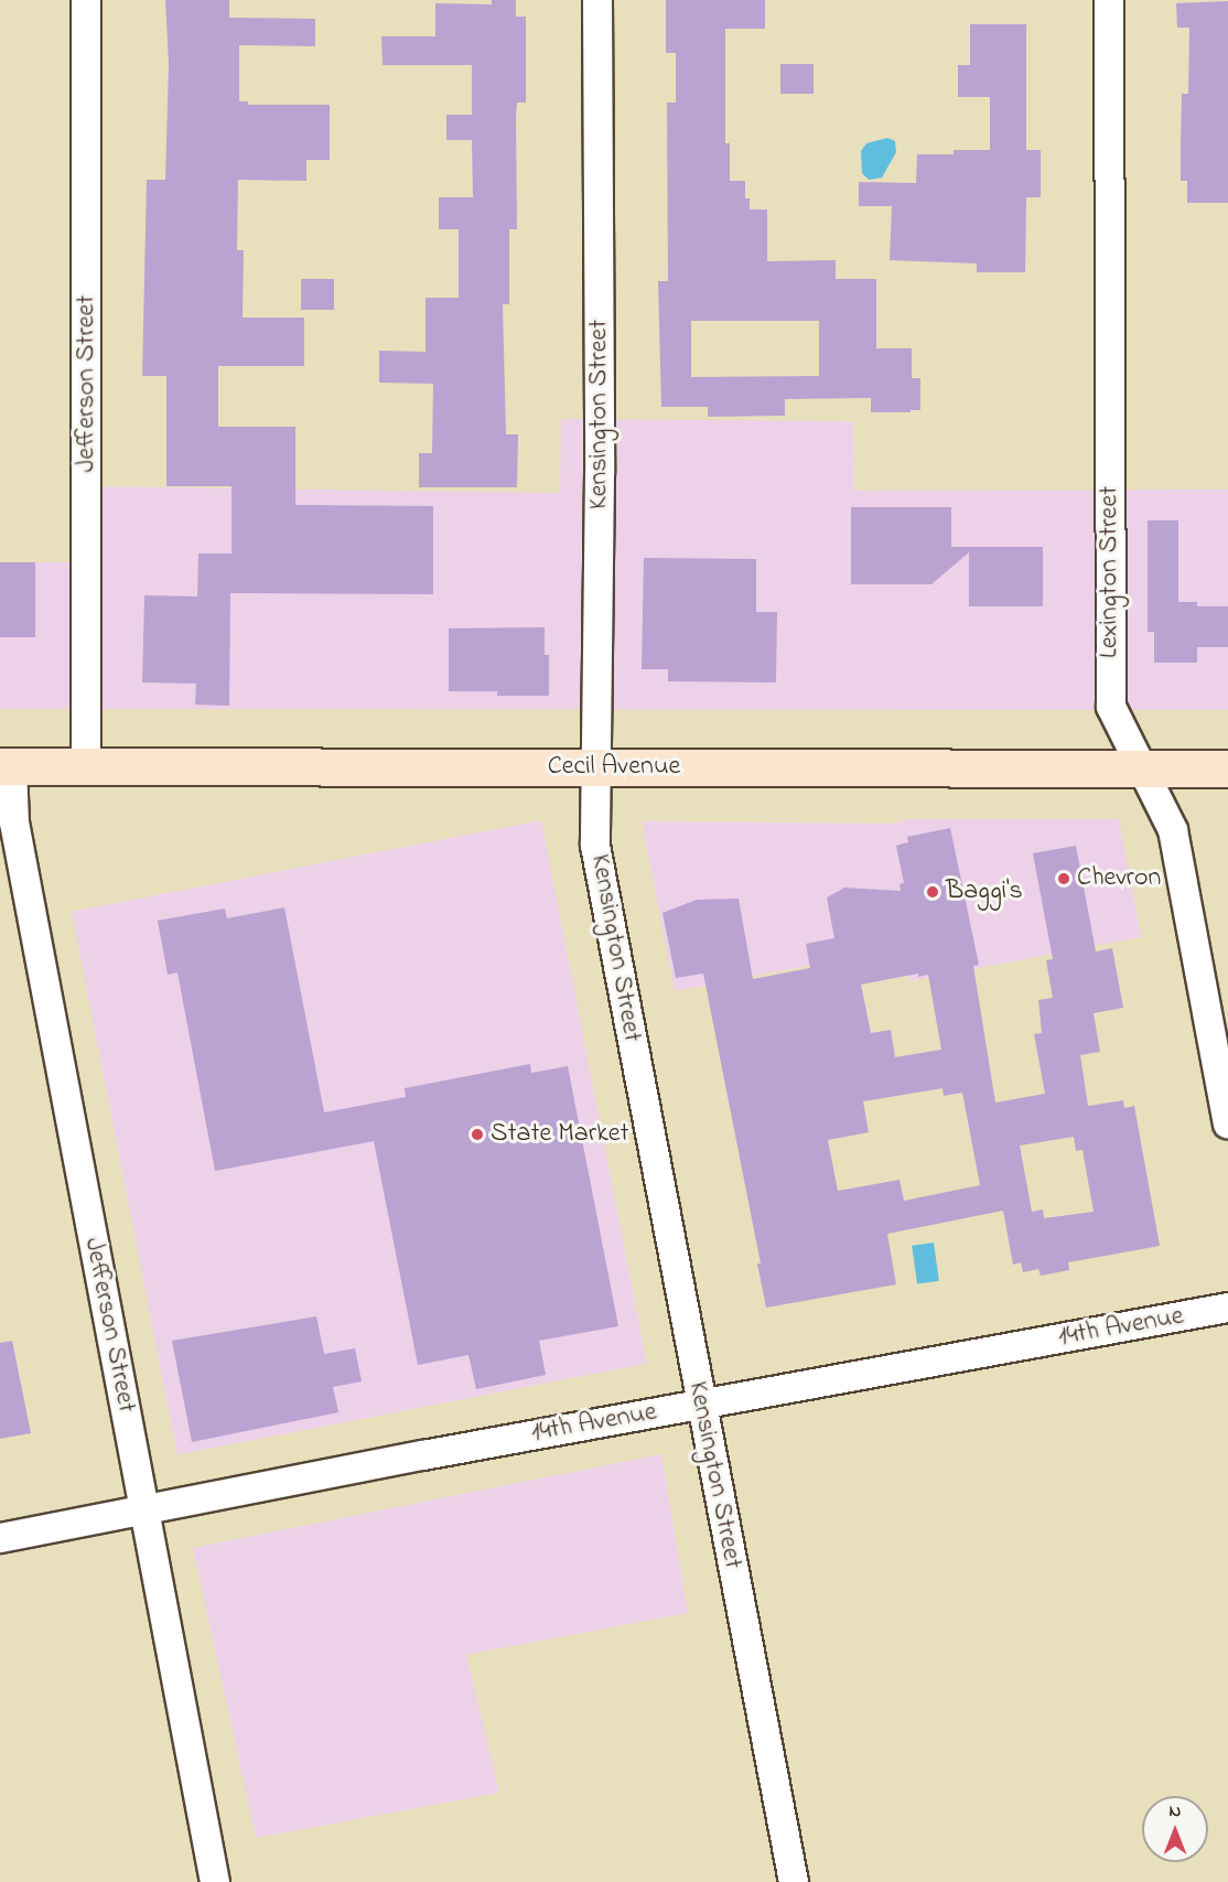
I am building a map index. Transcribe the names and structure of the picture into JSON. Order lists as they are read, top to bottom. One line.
{"streets":{"main road":["Cecil Avenue"],"street":["Jefferson Street","Kensington Street","Lexington Street","14th Avenue"]},"crossings":[["Jefferson Street","Cecil Avenue"],["Jefferson Street","14th Avenue"],["Kensington Street","Cecil Avenue"],["Kensington Street","14th Avenue"],["Lexington Street","Cecil Avenue"]],"places":["Chevron","Baggi's","State Market"],"north":"top"}
